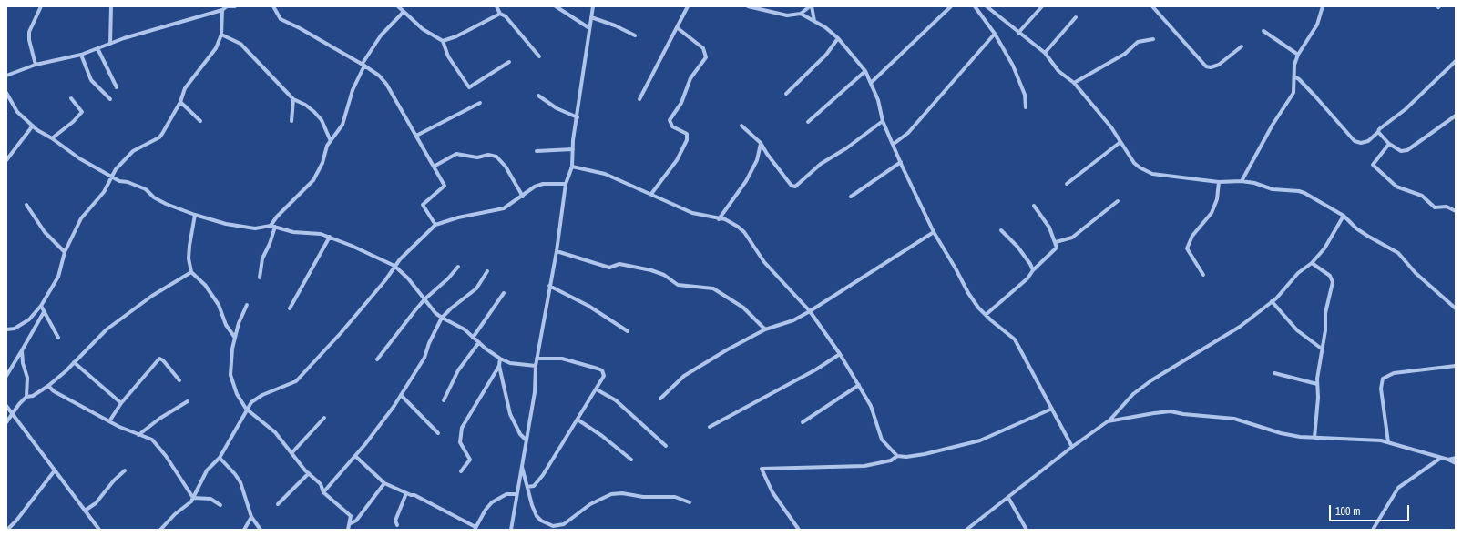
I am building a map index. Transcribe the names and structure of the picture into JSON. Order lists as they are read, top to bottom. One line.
{"scale_bar":"100 m"}
